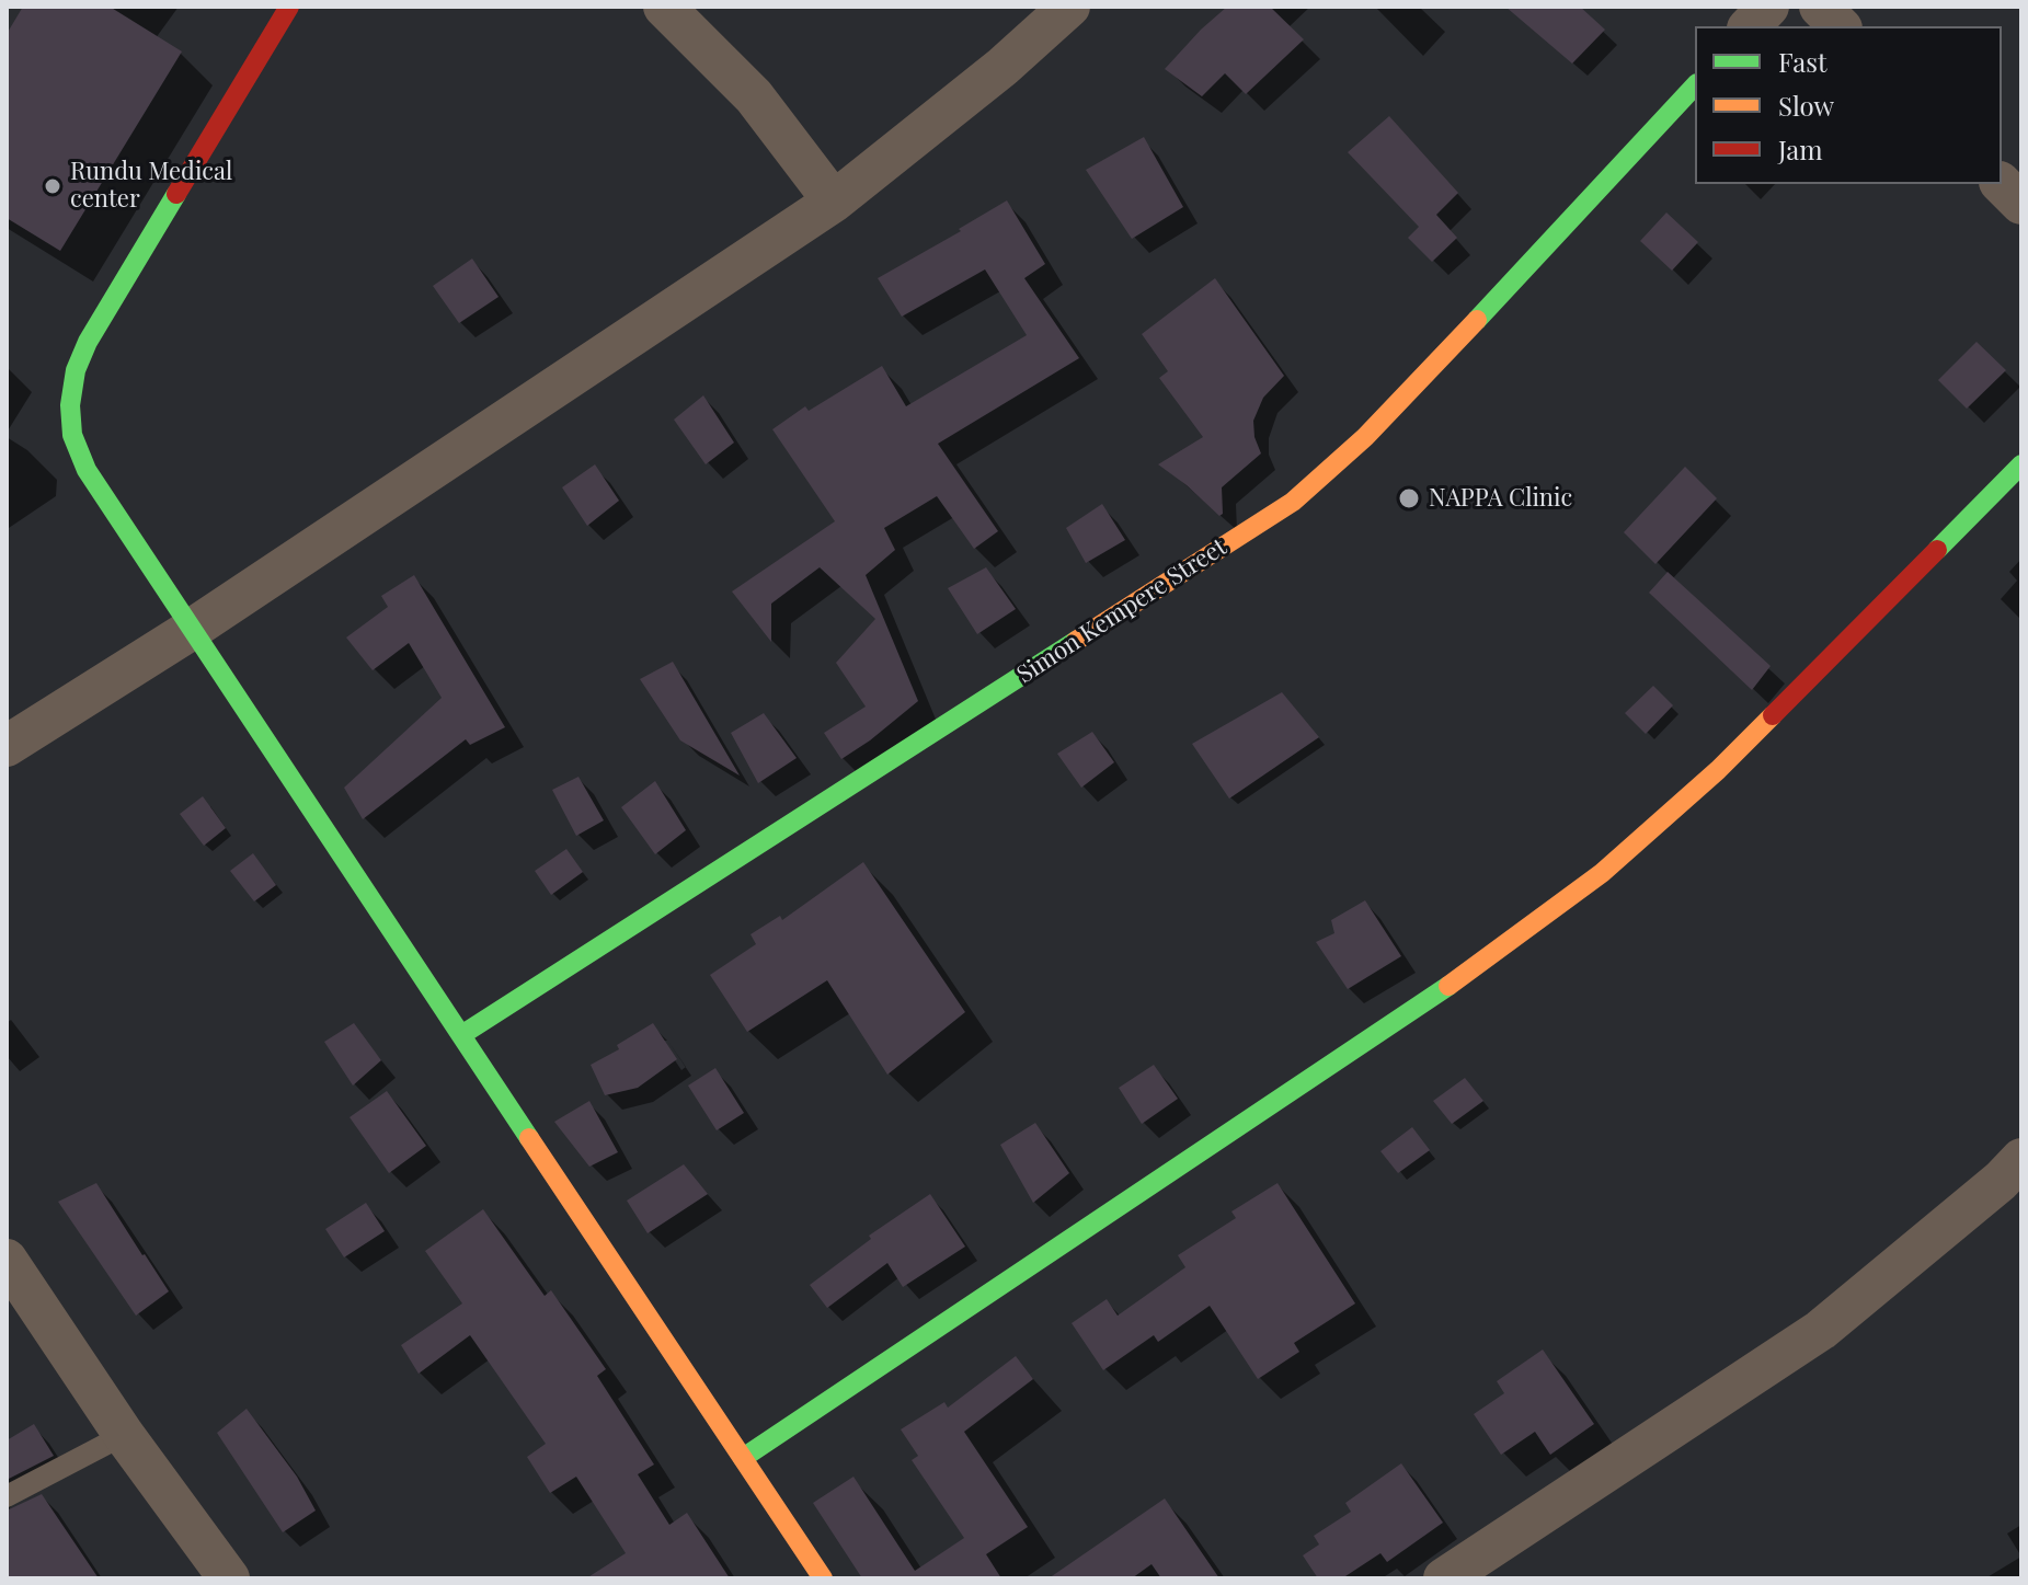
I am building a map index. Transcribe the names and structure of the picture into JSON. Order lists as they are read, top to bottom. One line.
{"streets":{"street":["Simon Kempere Street"]},"places":["Rundu Medical center","NAPPA Clinic"],"legend":["Fast","Slow","Jam"]}
